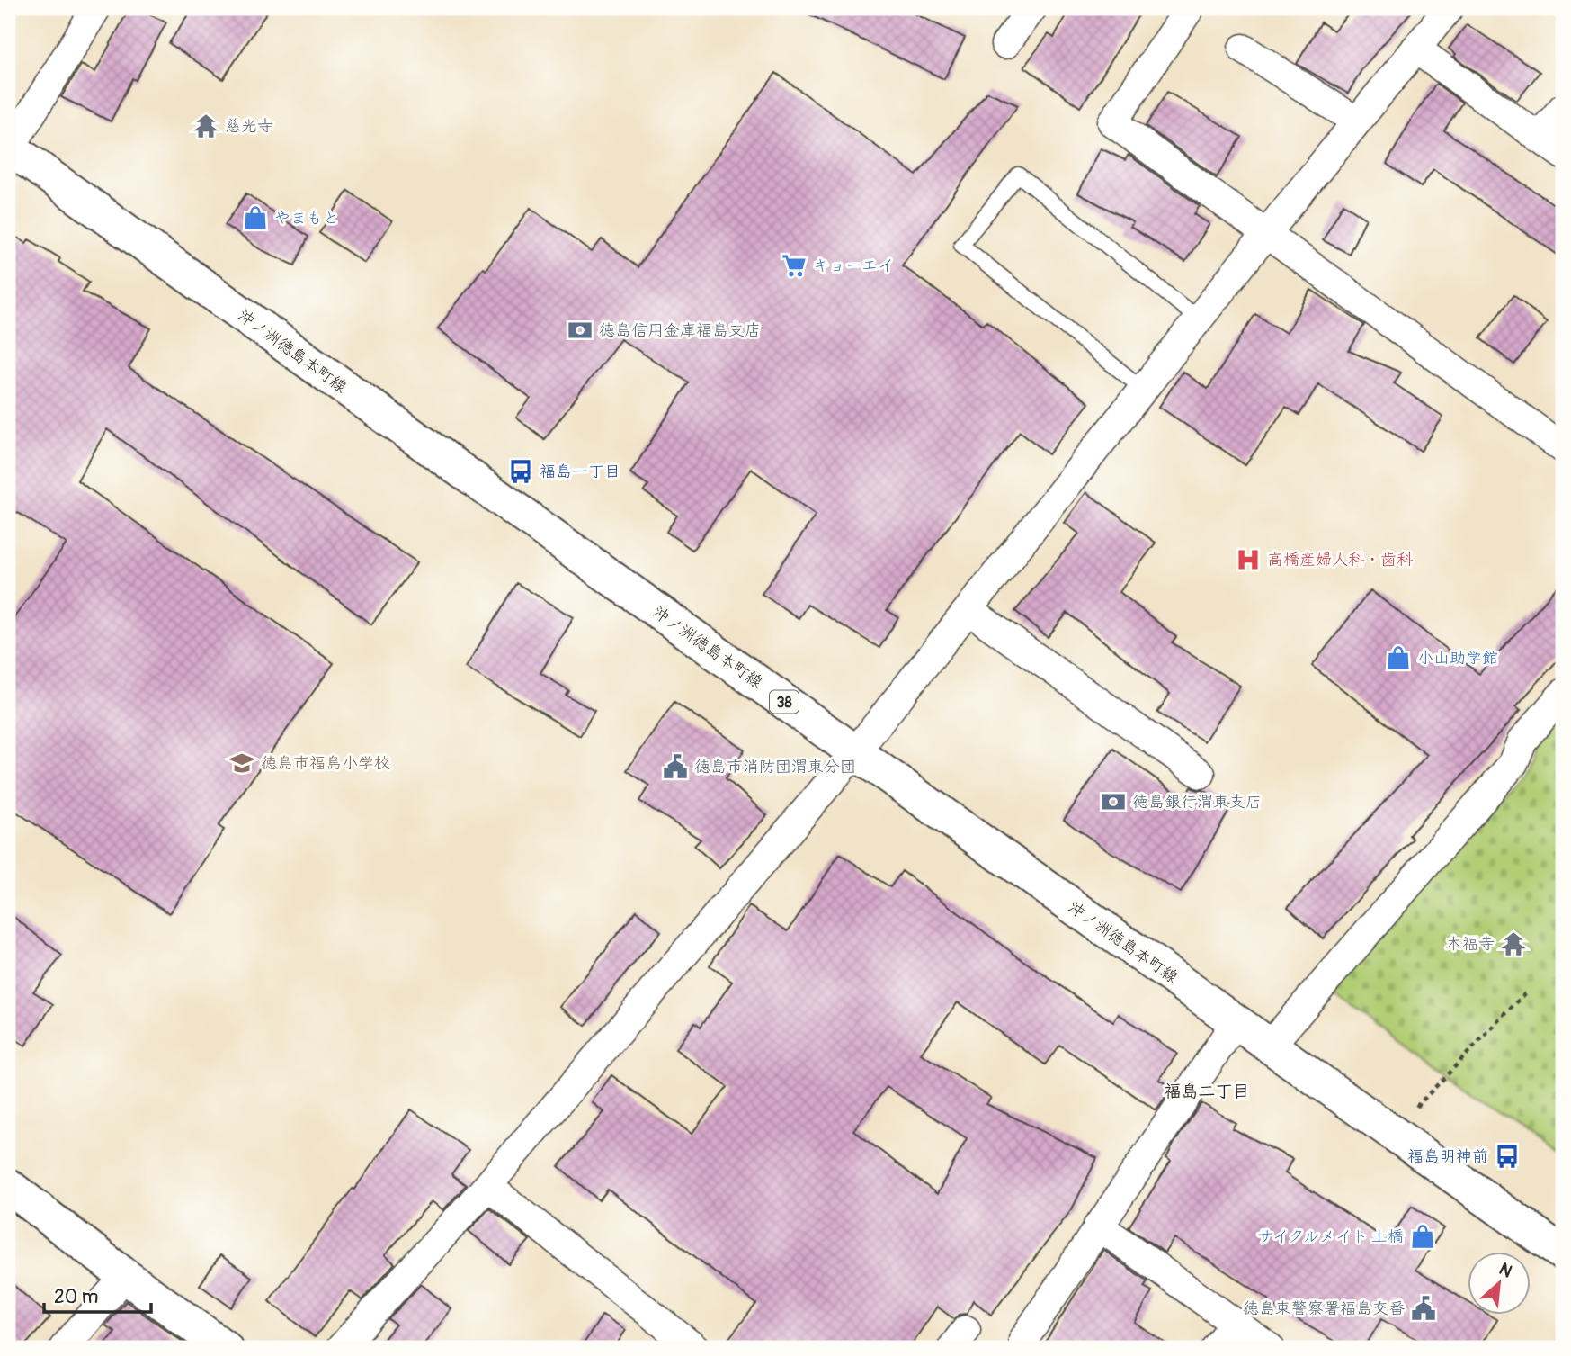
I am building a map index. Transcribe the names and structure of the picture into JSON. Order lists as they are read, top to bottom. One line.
{"streets":{"main road":["沖ノ洲徳島本町線","38"]},"districts":["福島二丁目"],"places":{"temple":["慈光寺","本福寺"],"shop":["やまもと","小山助学館","サイクルメイト 土橋"],"supermarket":["キョーエイ"],"bank":["徳島信用金庫福島支店","徳島銀行渭東支店"],"bus stop":["福島一丁目","福島明神前"],"hospital":["高橋産婦人科・歯科"],"school or university":["徳島市福島小学校"],"public building":["徳島市消防団渭東分団","徳島東警察署福島交番"]},"scale_bar":"20 m","north":"top right"}
